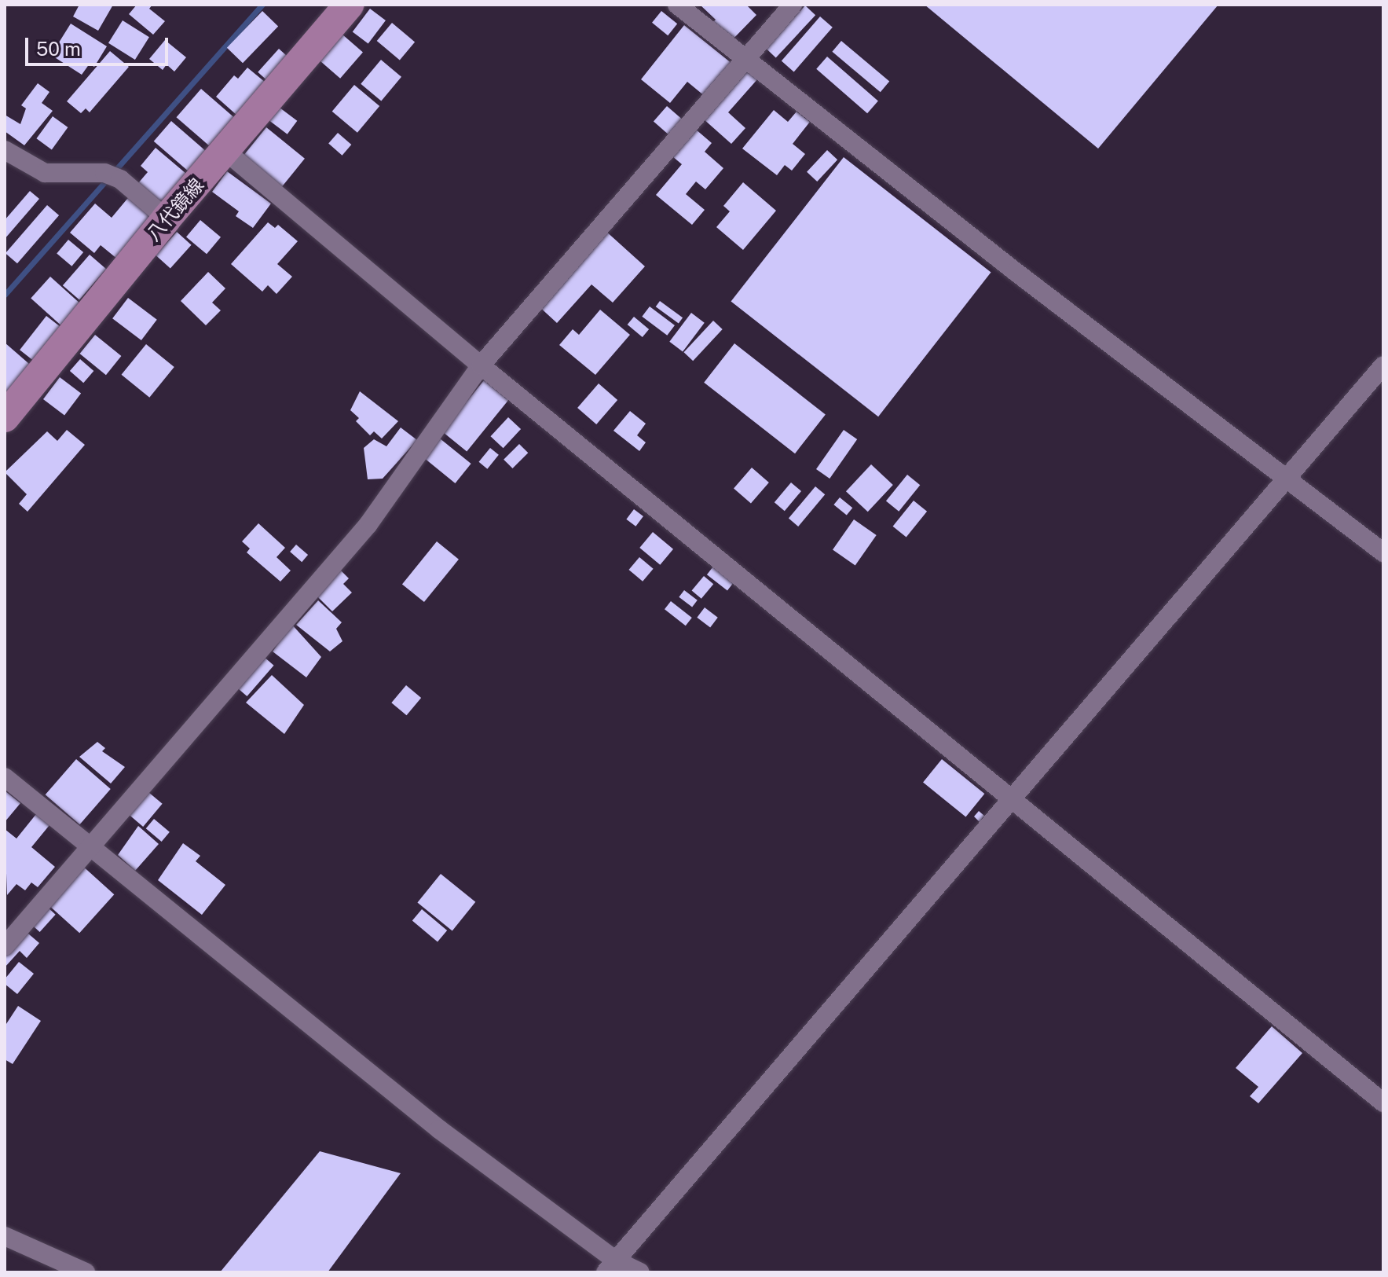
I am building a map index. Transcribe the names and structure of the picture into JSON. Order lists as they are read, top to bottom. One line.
{"streets":{"main road":["八代鏡線"]},"scale_bar":"50 m"}
